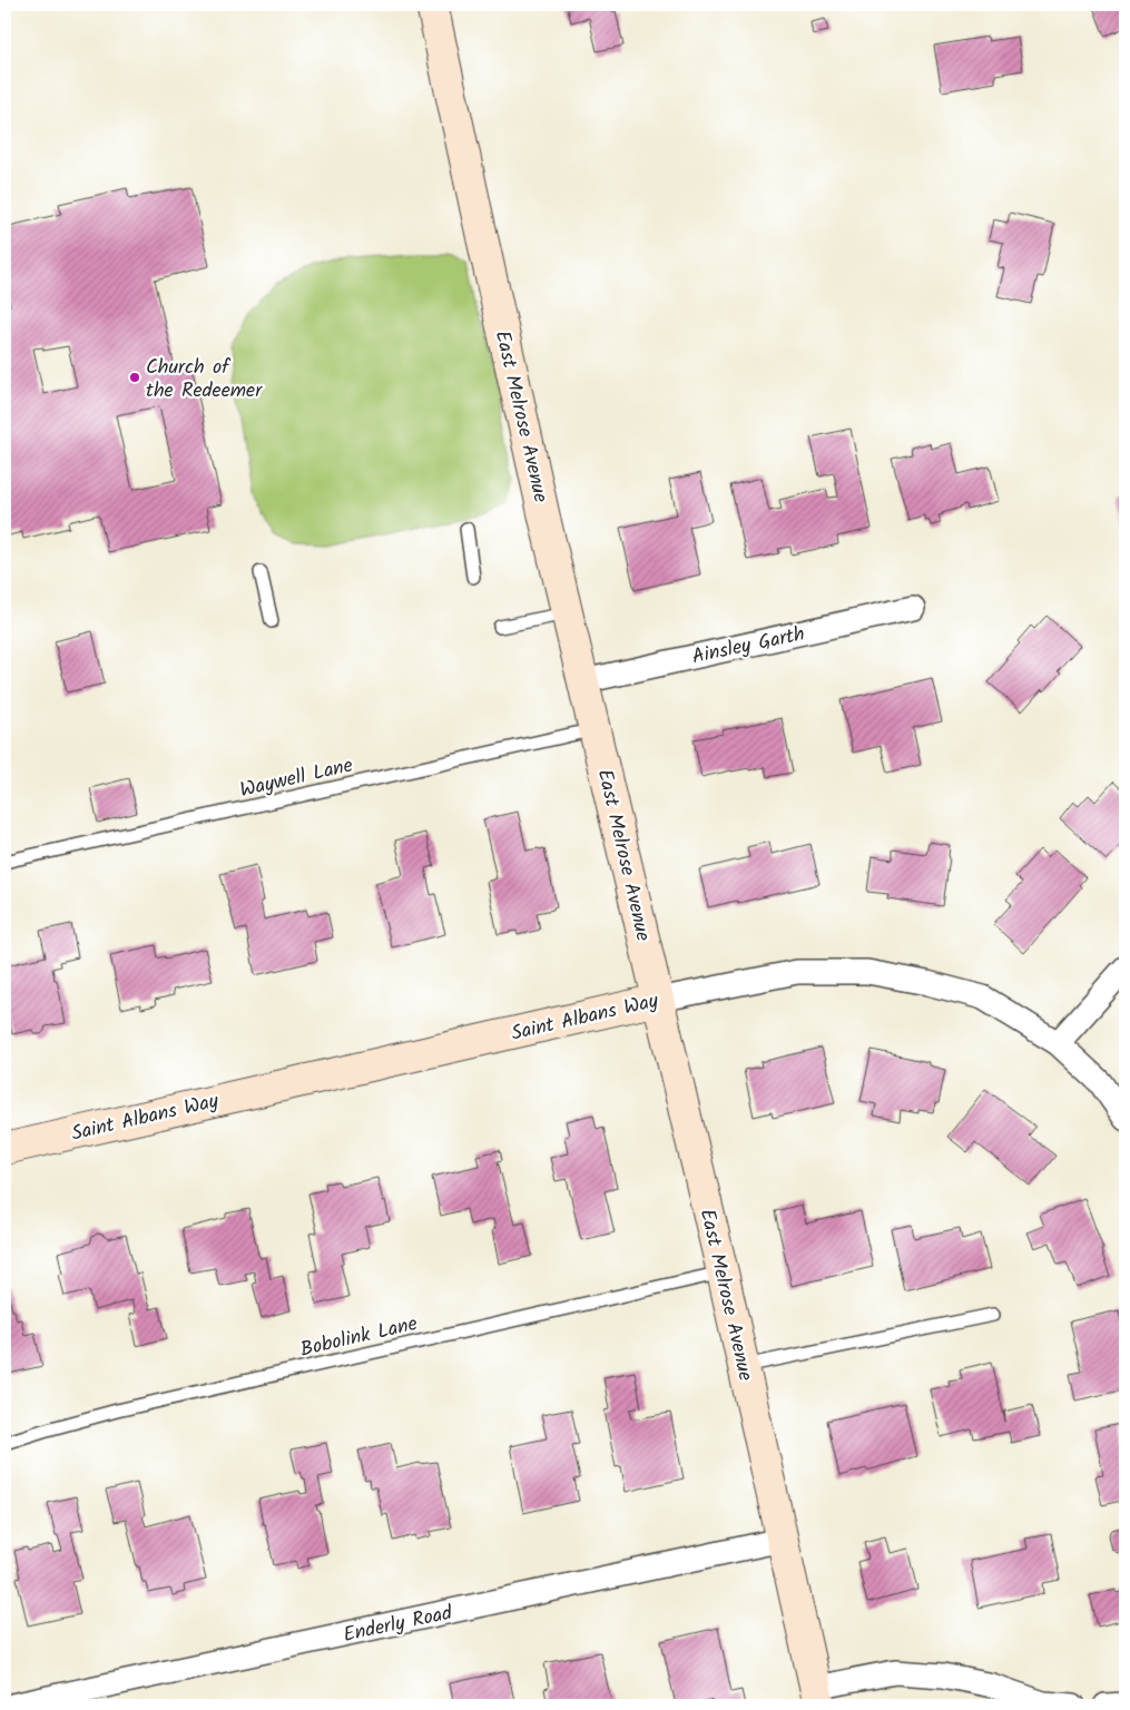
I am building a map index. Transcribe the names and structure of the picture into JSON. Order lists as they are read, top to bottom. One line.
{"streets":{"street":["East Melrose Avenue","Ainsley Garth","Saint Albans Way","Enderly Road"],"lane":["Waywell Lane","Bobolink Lane"]},"crossings":[["East Melrose Avenue","Ainsley Garth"],["East Melrose Avenue","Waywell Lane"],["East Melrose Avenue","Saint Albans Way"],["East Melrose Avenue","Bobolink Lane"],["East Melrose Avenue","Enderly Road"]],"places":["Church of the Redeemer"]}
